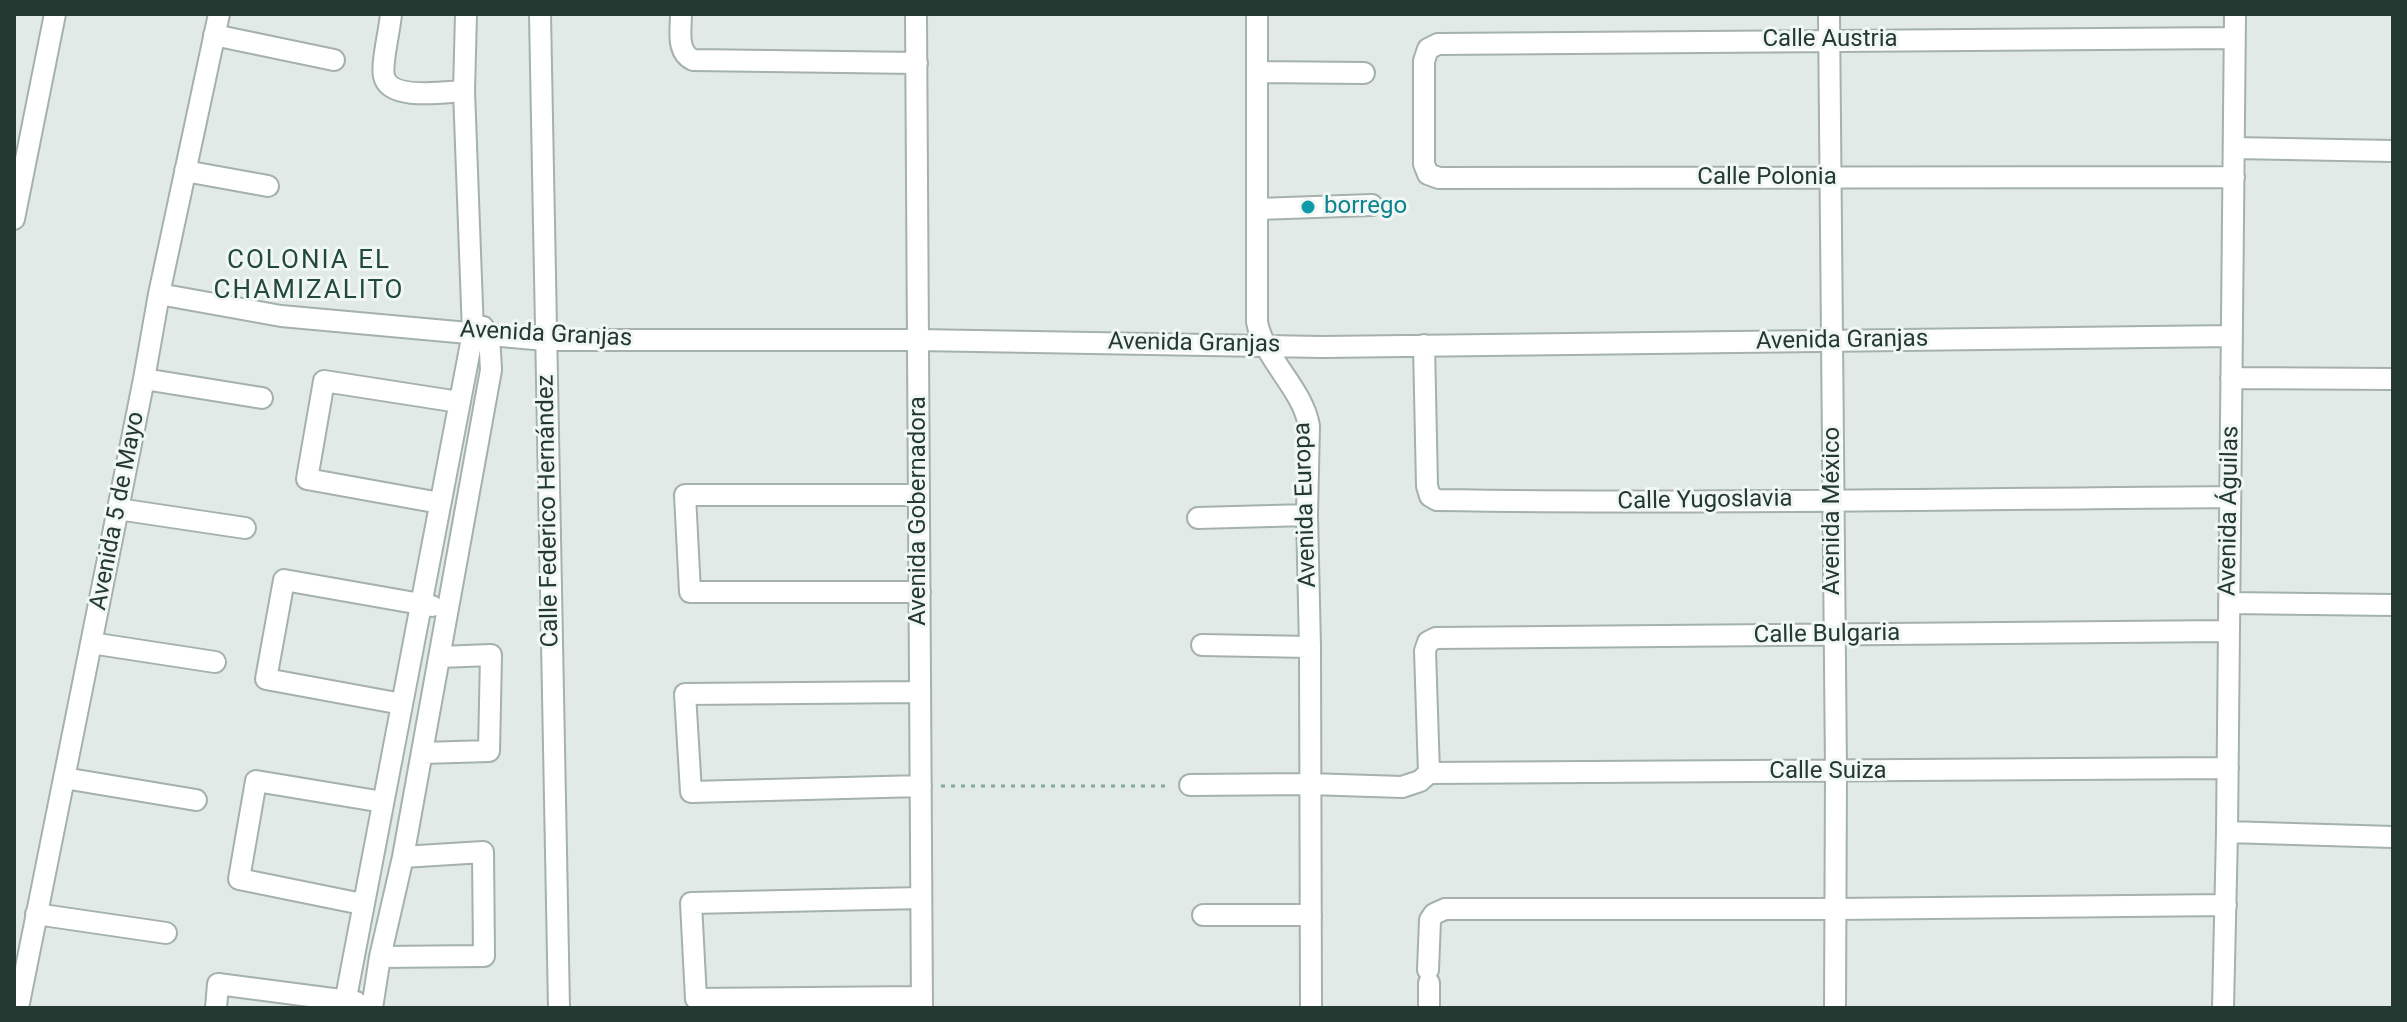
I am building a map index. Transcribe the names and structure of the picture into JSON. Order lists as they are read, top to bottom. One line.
{"streets":{"street":["Calle Austria","Calle Polonia","Avenida Granjas","Calle Yugoslavia","Avenida Europa","Avenida 5 de Mayo","Calle Federico Hernández","Avenida Gobernadora","Avenida México","Avenida Águilas","Calle Bulgaria","Calle Suiza"]},"crossings":[["Calle Austria","Calle Polonia"],["Calle Austria","Avenida México"],["Calle Austria","Avenida Águilas"],["Calle Polonia","Avenida México"],["Calle Polonia","Avenida Águilas"],["Avenida Granjas","Calle Yugoslavia"],["Avenida Granjas","Avenida Europa"],["Avenida Granjas","Avenida 5 de Mayo"],["Avenida Granjas","Calle Federico Hernández"],["Avenida Granjas","Avenida Gobernadora"],["Avenida Granjas","Avenida México"],["Avenida Granjas","Avenida Águilas"],["Calle Yugoslavia","Avenida México"],["Calle Yugoslavia","Avenida Águilas"],["Avenida Europa","Calle Suiza"],["Avenida México","Calle Bulgaria"],["Avenida México","Calle Suiza"],["Avenida Águilas","Calle Bulgaria"],["Avenida Águilas","Calle Suiza"],["Calle Bulgaria","Calle Suiza"]],"districts":["COLONIA EL CHAMIZALITO"],"places":["borrego"]}
